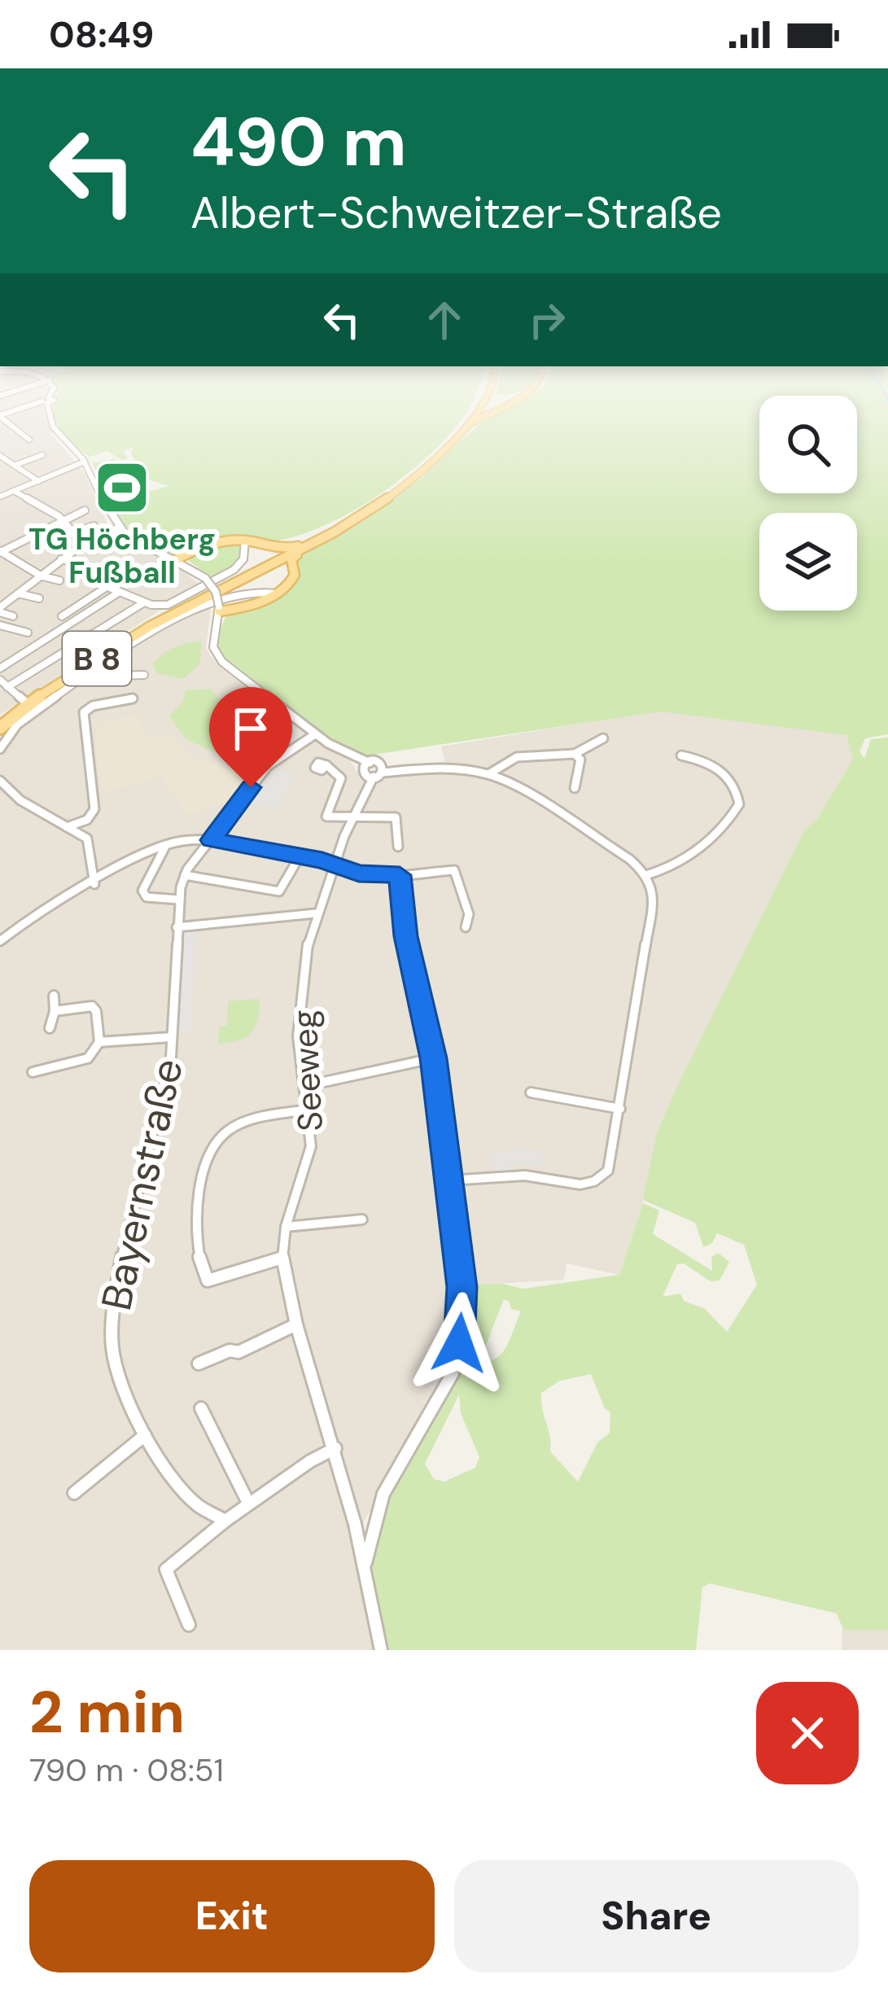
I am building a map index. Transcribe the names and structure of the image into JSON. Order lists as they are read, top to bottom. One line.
{"streets":{"main road":["B 8"],"street":["Seeweg","Bayernstraße"]},"places":{"sports":["TG Höchberg Fußball"]},"page":{"status":"08:49","turn":["490 m","Albert-Schweitzer-Straße"],"heading":["2 min","790 m · 08:51"],"buttons":["Exit","Share"]}}
